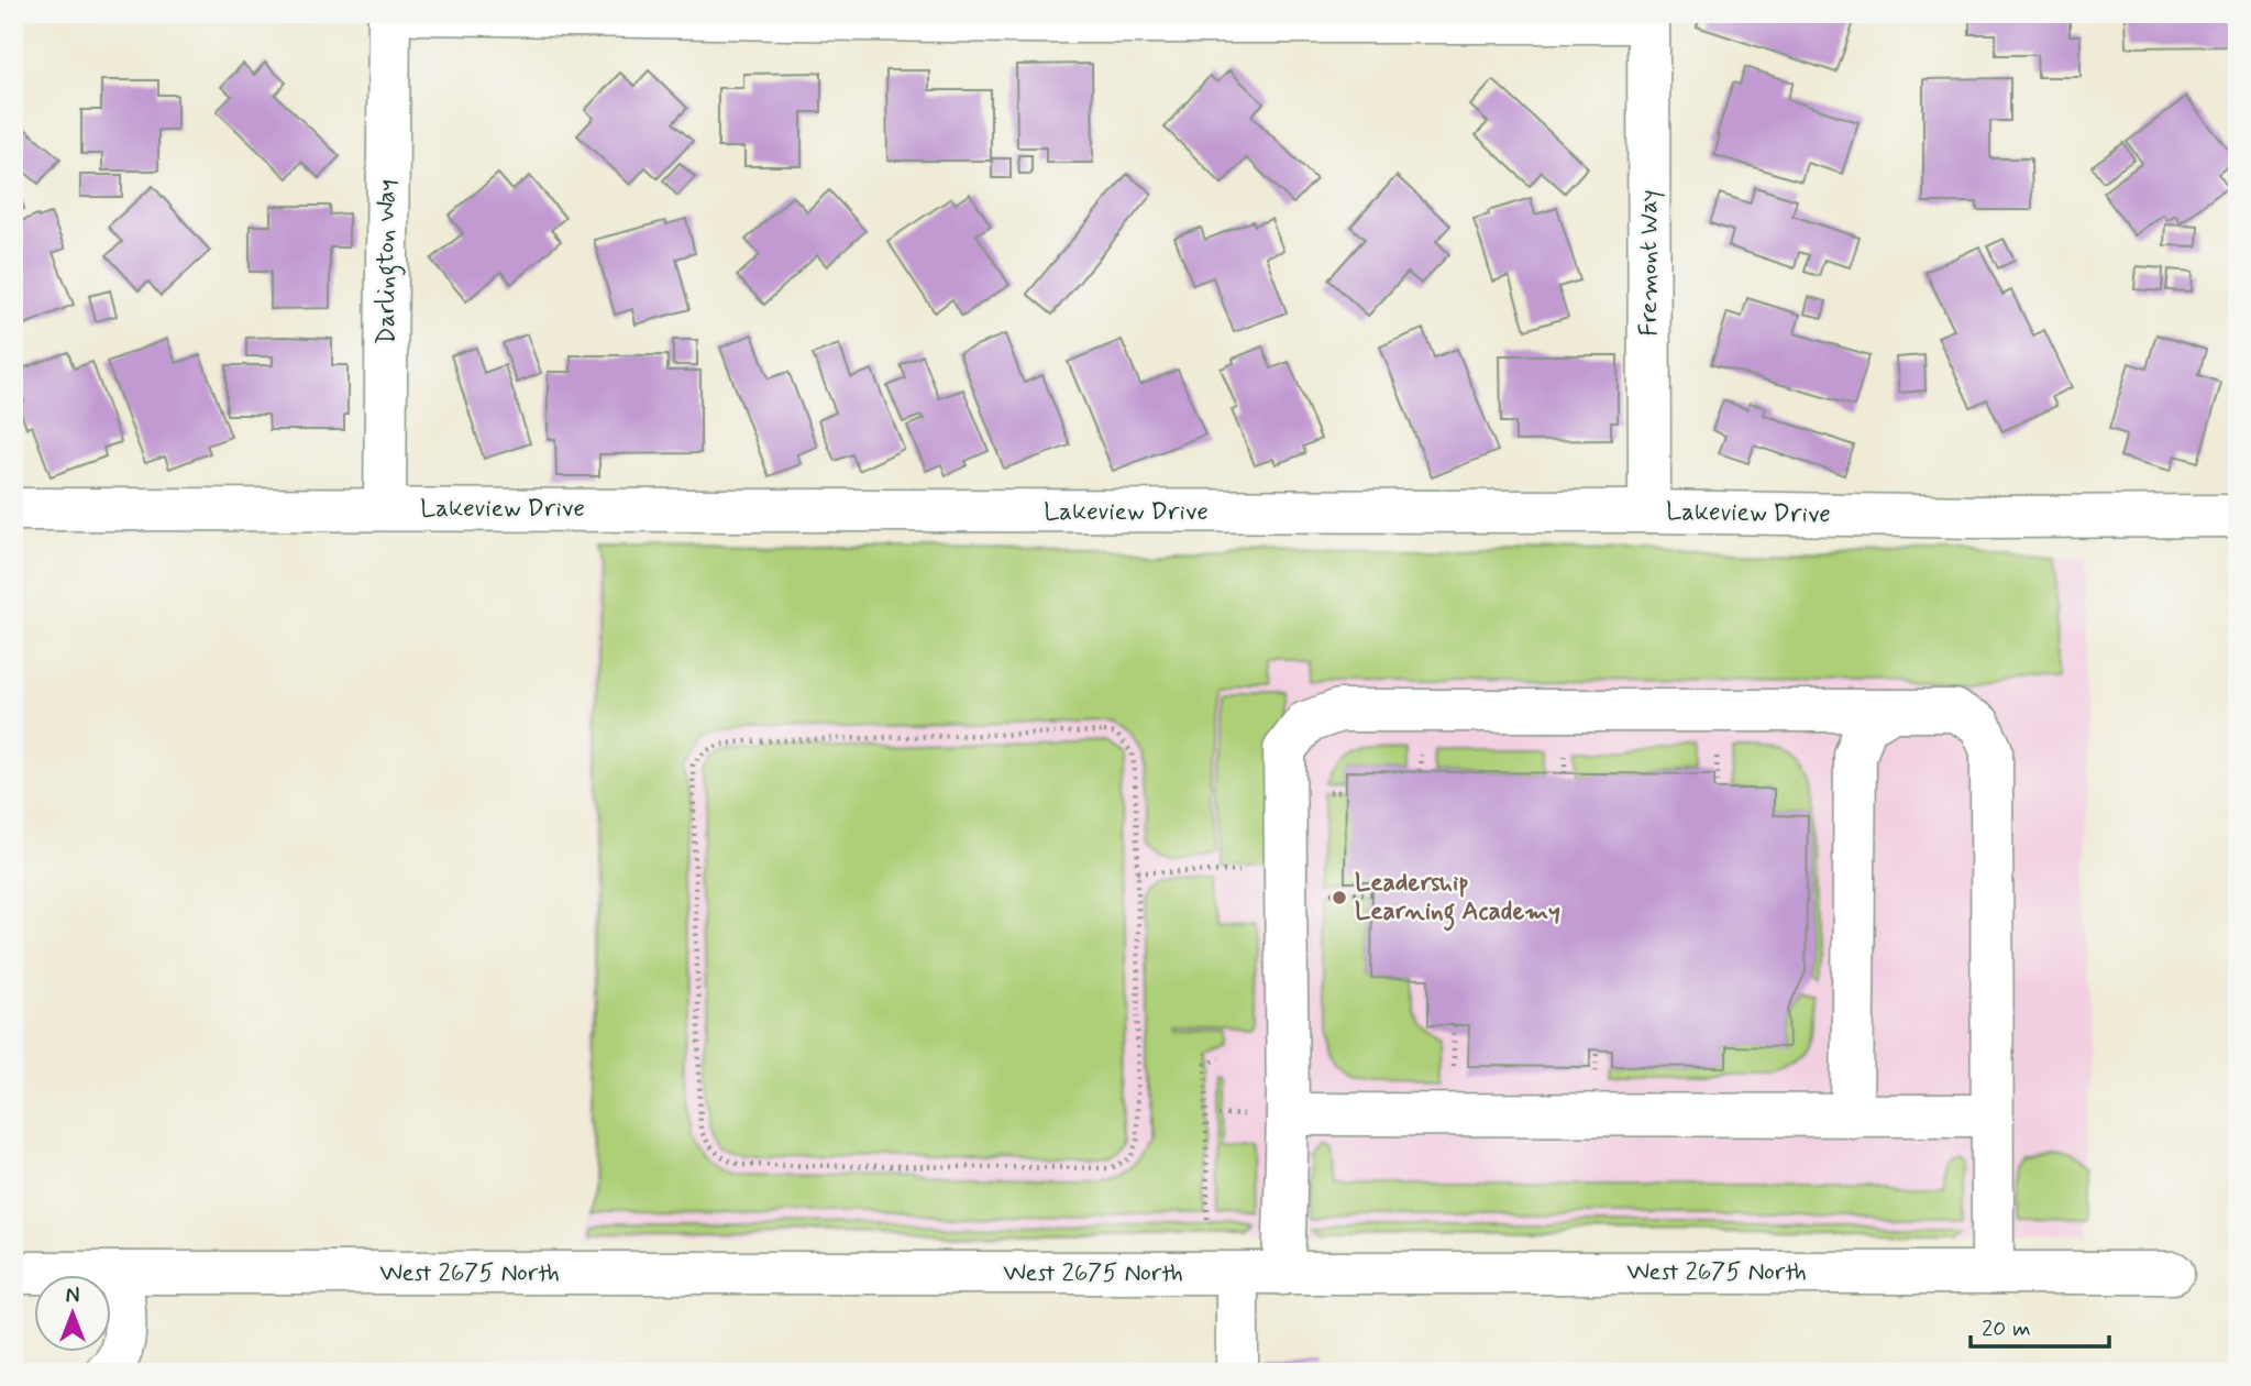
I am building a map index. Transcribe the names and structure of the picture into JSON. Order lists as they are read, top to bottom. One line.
{"streets":{"street":["Darlington Way","Fremont Way","Lakeview Drive","West 2675 North"]},"crossings":[["Darlington Way","Lakeview Drive"],["Fremont Way","Lakeview Drive"]],"places":["Leadership Learning Academy"],"scale_bar":"20 m","north":"top"}
